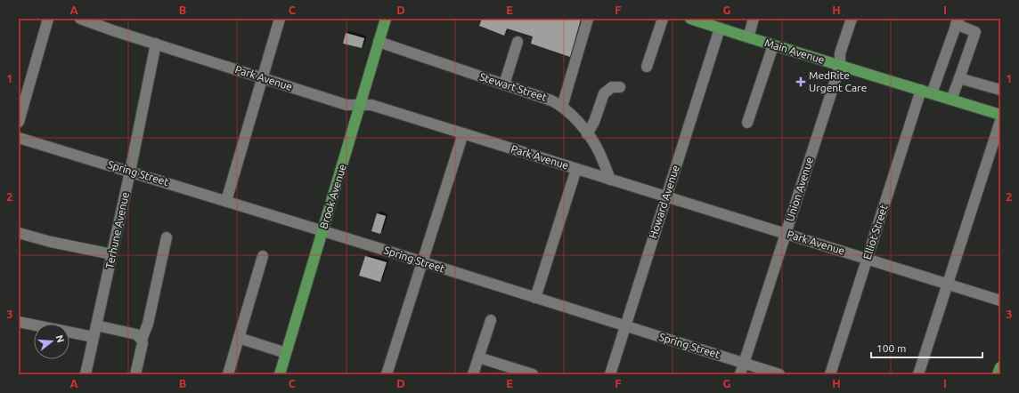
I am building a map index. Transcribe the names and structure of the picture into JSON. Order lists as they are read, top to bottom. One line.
{"streets":{"main road":["Main Avenue","Brook Avenue"],"street":["Park Avenue","Stewart Street","Spring Street","Union Avenue","Howard Avenue","Terhune Avenue","Elliot Street"]},"crossings":[["Main Avenue","Union Avenue"],["Main Avenue","Howard Avenue"],["Main Avenue","Elliot Street"],["Park Avenue","Stewart Street"],["Park Avenue","Union Avenue"],["Park Avenue","Brook Avenue"],["Park Avenue","Howard Avenue"],["Park Avenue","Terhune Avenue"],["Park Avenue","Elliot Street"],["Stewart Street","Brook Avenue"],["Spring Street","Union Avenue"],["Spring Street","Brook Avenue"],["Spring Street","Howard Avenue"],["Spring Street","Terhune Avenue"]],"places":{"health":["MedRite Urgent Care"]},"scale_bar":"100 m","north":"right","grid":{"columns":["A","B","C","D","E","F","G","H","I"],"rows":["1","2","3"]}}
